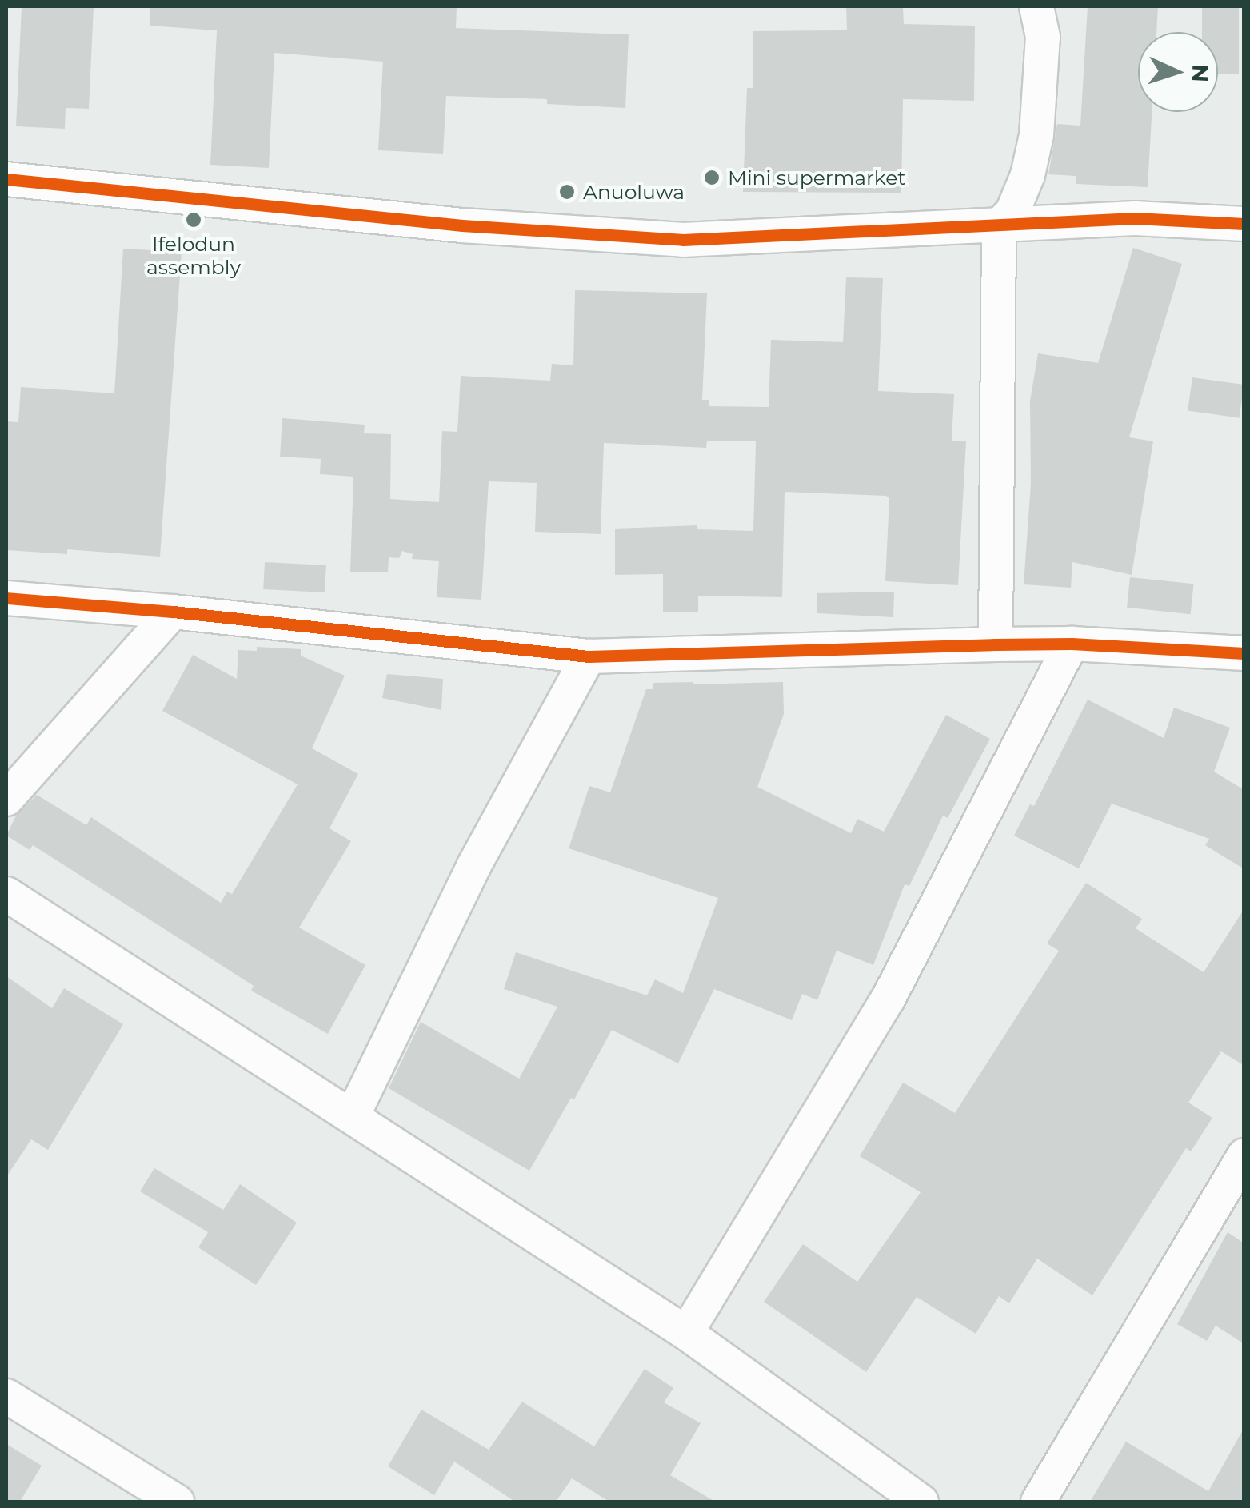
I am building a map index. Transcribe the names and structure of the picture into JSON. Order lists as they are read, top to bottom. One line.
{"places":["Mini supermarket","Anuoluwa","Ifelodun assembly"],"north":"right"}
